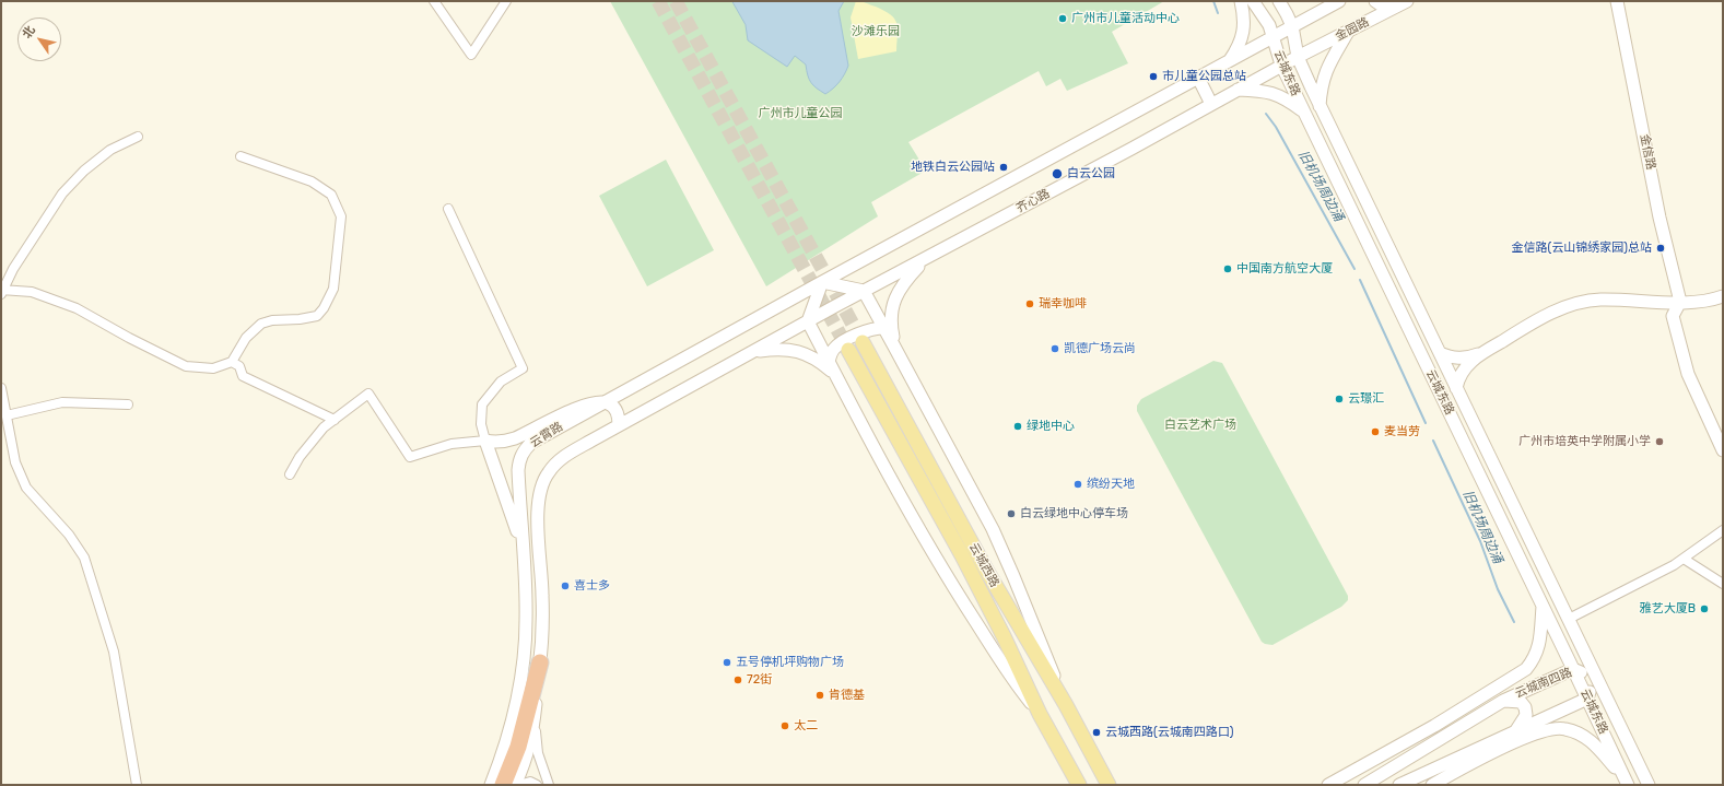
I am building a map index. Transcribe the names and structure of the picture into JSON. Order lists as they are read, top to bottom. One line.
{"streets":{"main road":["金园路","云城东路","金信路","齐心路","云霄路","云城西路","云城南四路"]},"crossings":[["金园路","云城东路"],["金园路","齐心路"],["云城东路","齐心路"],["云城东路","云城南四路"]],"water":["旧机场周边涌"],"parks":["沙滩乐园","广州市儿童公园","白云艺术广场"],"places":["广州市儿童活动中心","市儿童公园总站","地铁白云公园站","白云公园","金信路(云山锦绣家园)总站","中国南方航空大厦","瑞幸咖啡","凯德广场云尚","云璟汇","绿地中心","麦当劳","广州市培英中学附属小学","缤纷天地","白云绿地中心停车场","喜士多","雅艺大厦B","五号停机坪购物广场","72街","肯德基","太二","云城西路(云城南四路口)"],"north":"top left"}
